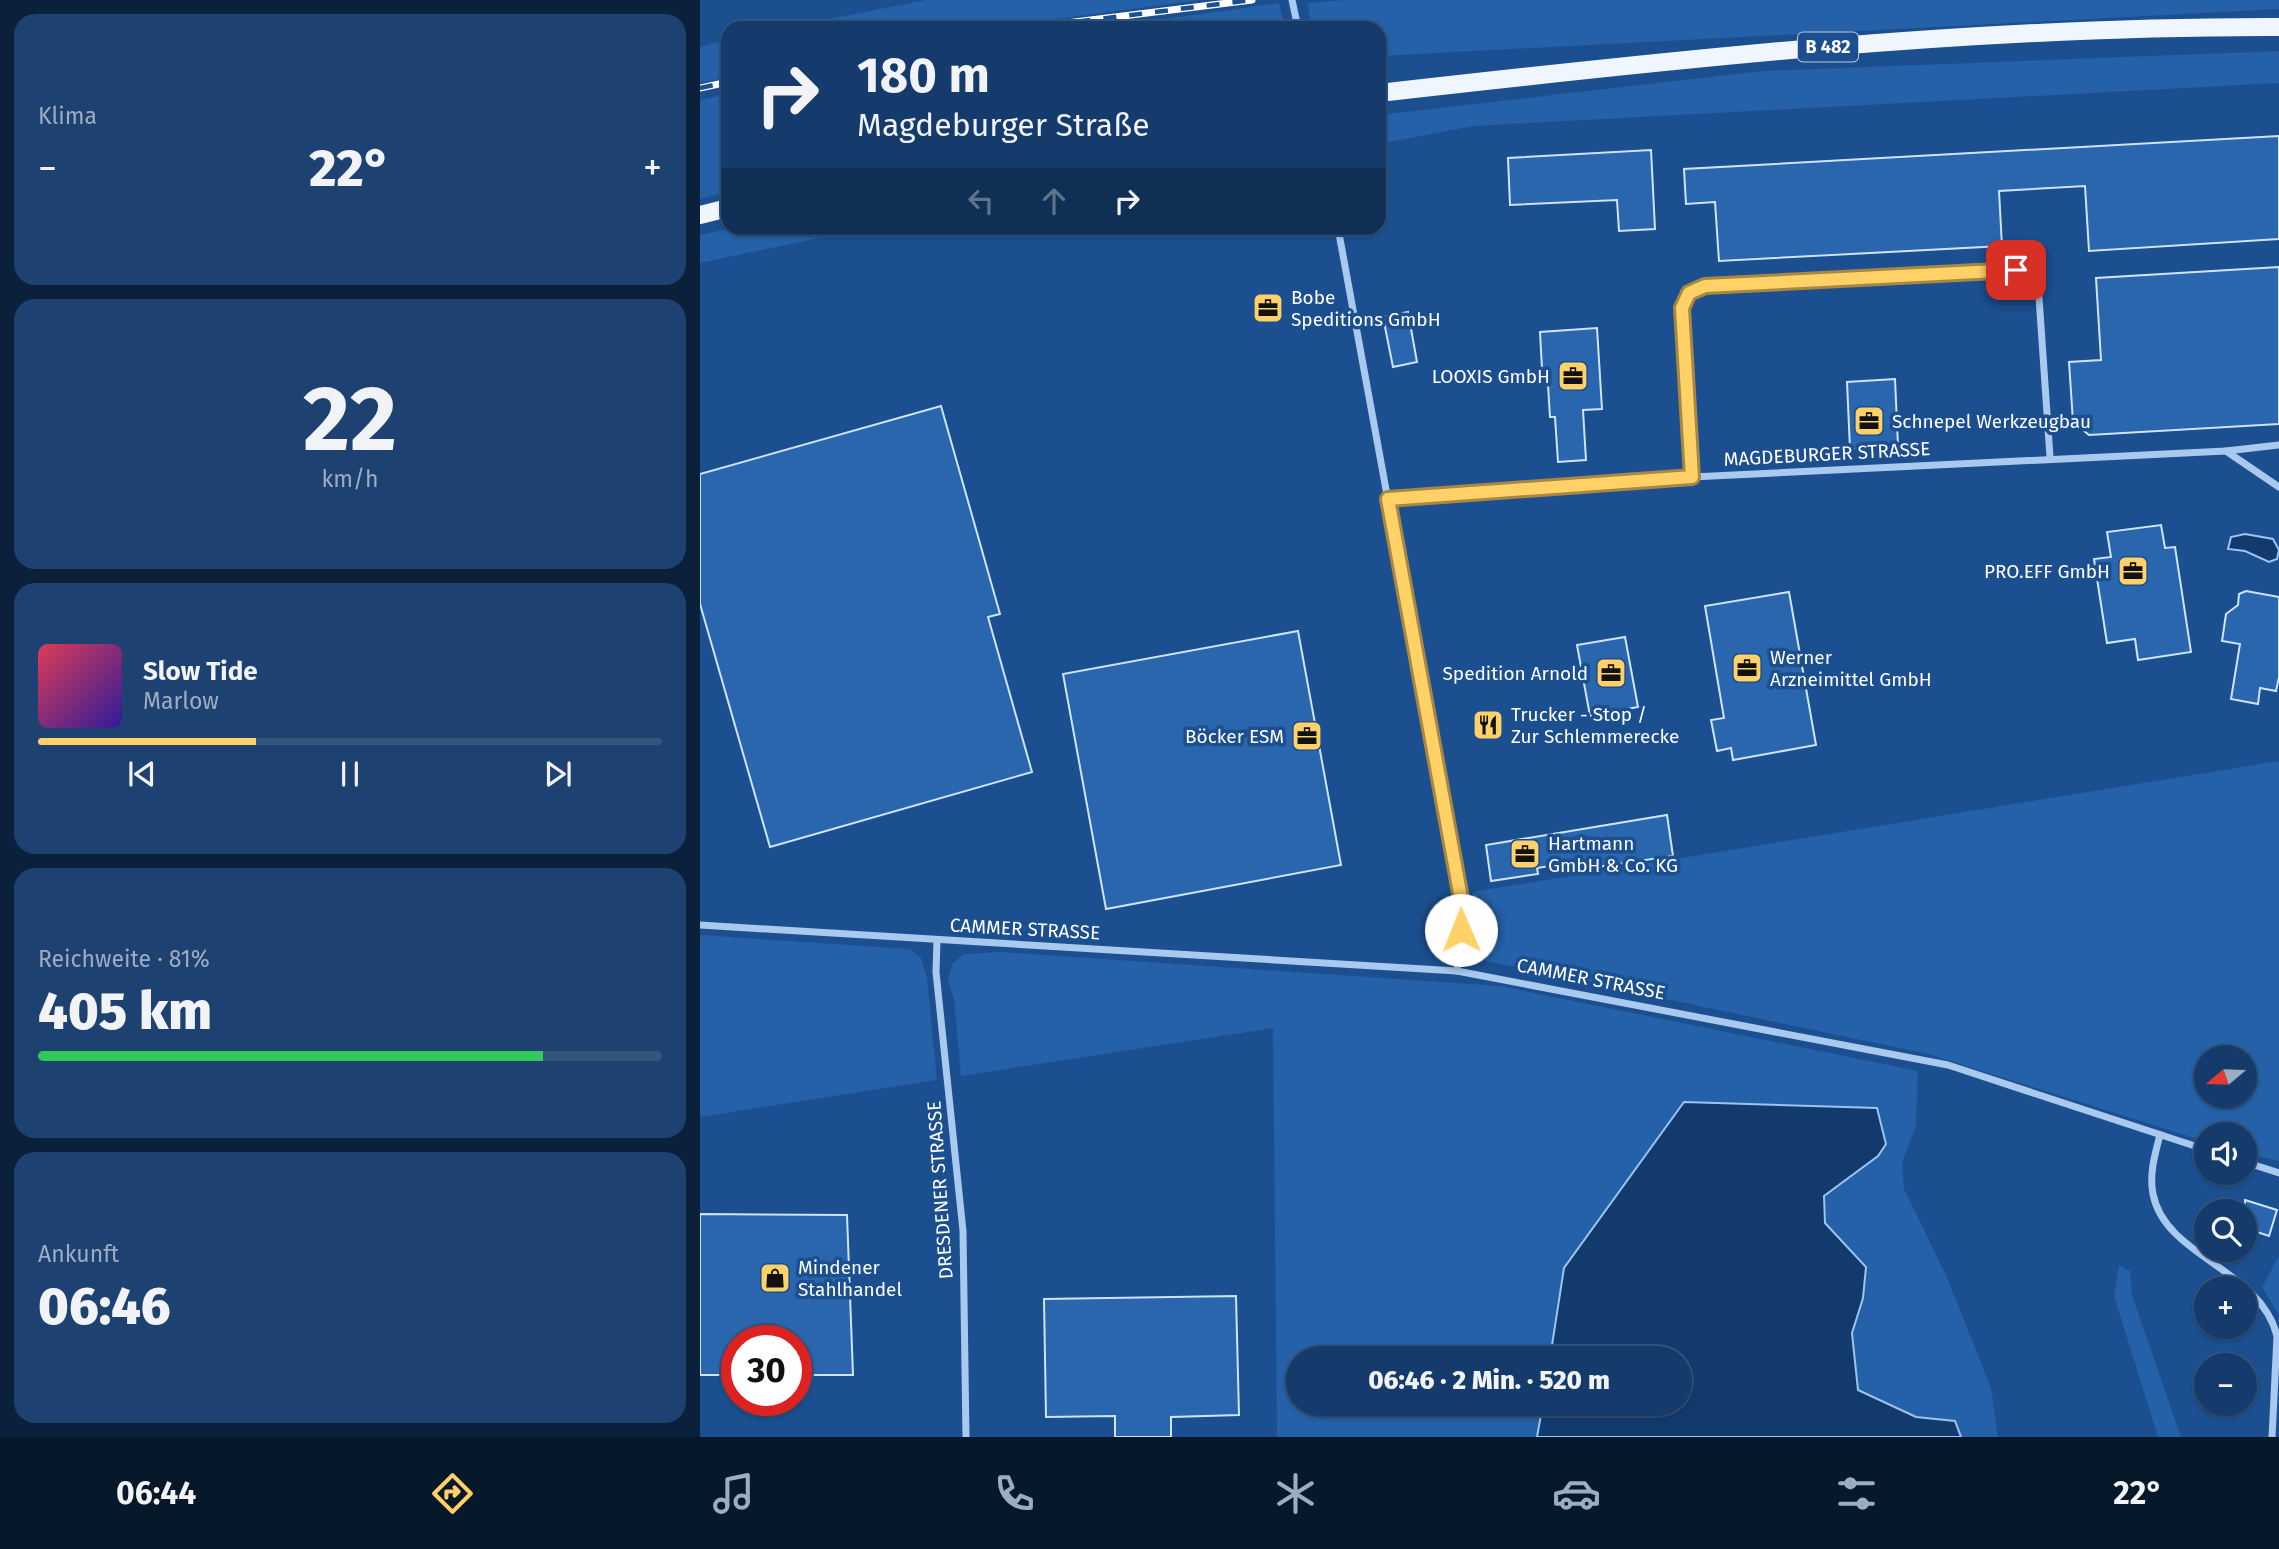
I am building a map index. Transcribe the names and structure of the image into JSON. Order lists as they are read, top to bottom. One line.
{"streets":{"main road":["B 482"],"street":["MAGDEBURGER STRASSE","CAMMER STRASSE","DRESDENER STRASSE"]},"crossings":[["CAMMER STRASSE","DRESDENER STRASSE"]],"places":{"office":["Bobe Speditions GmbH","LOOXIS GmbH","Schnepel Werkzeugbau","PRO.EFF GmbH","Werner Arzneimittel GmbH","Spedition Arnold","Böcker ESM","Hartmann GmbH & Co. KG"],"restaurant":["Trucker - Stop / Zur Schlemmerecke"],"shop":["Mindener Stahlhandel"]},"north":"left","page":{"tile":["Klima",["22","km/h"],["Reichweite · 81%","405 km"],["Ankunft","06:46"]],"turn":["180 m","Magdeburger Straße"],"heat":["−","22°","+"],"song":["Slow Tide","Marlow"],"map_buttons":["+","−"],"limit":"30","trip":"06:46 · 2 Min. · 520 m","tabs":["06:44","22°"]}}
